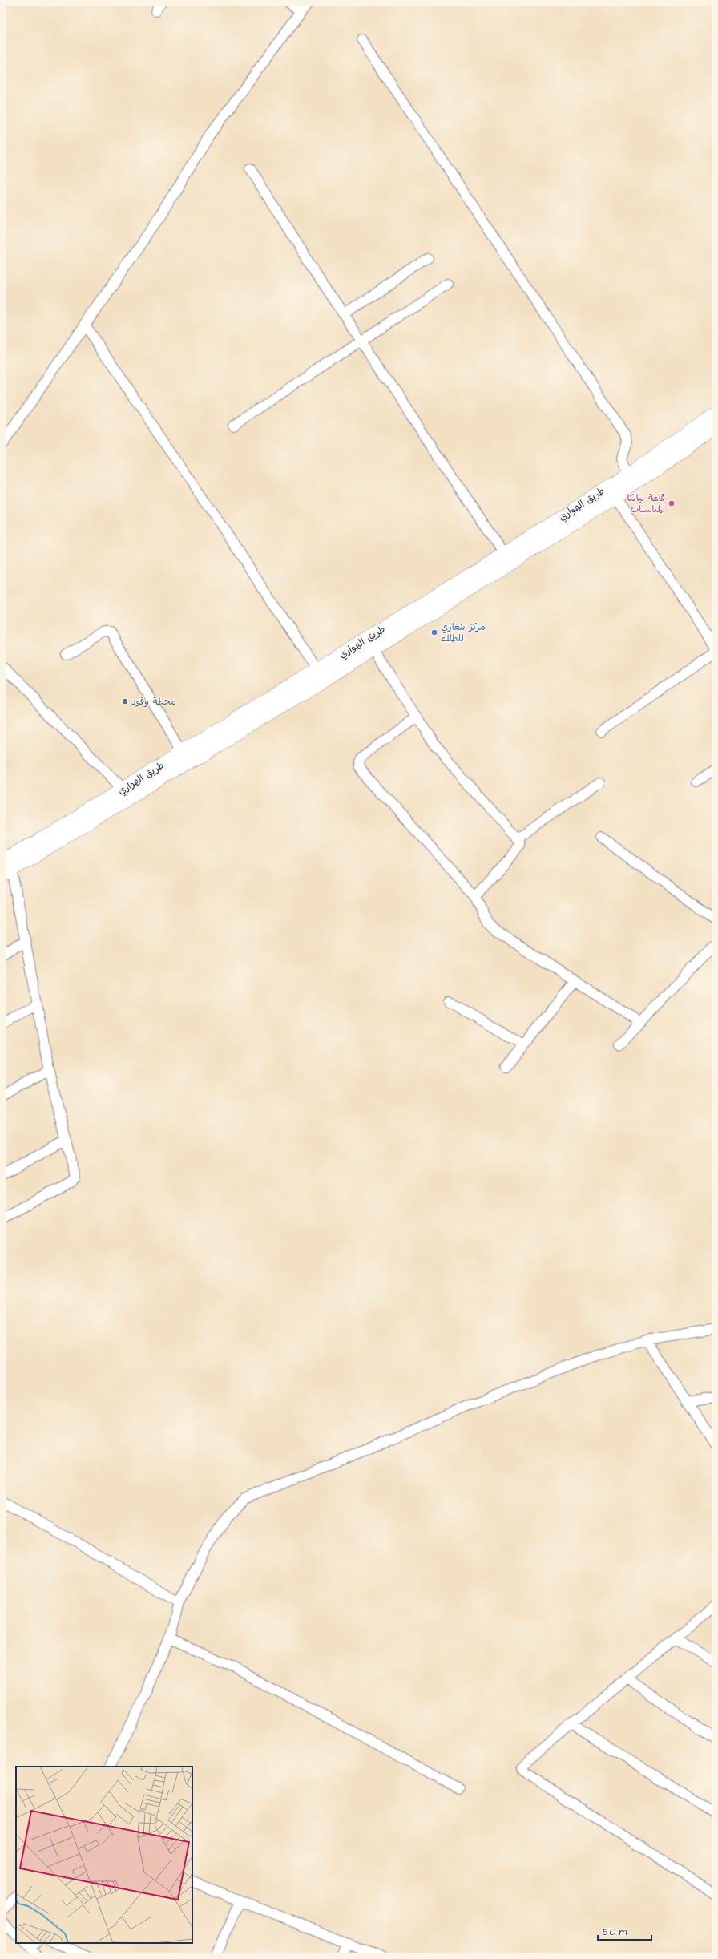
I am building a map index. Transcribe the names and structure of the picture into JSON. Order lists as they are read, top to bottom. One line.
{"streets":{"highway":["طريق الهواري"]},"places":["قاعة بيانكا المناسبات","مركز بنغازي للطلاء","محطة وقود"],"scale_bar":"50 m"}
